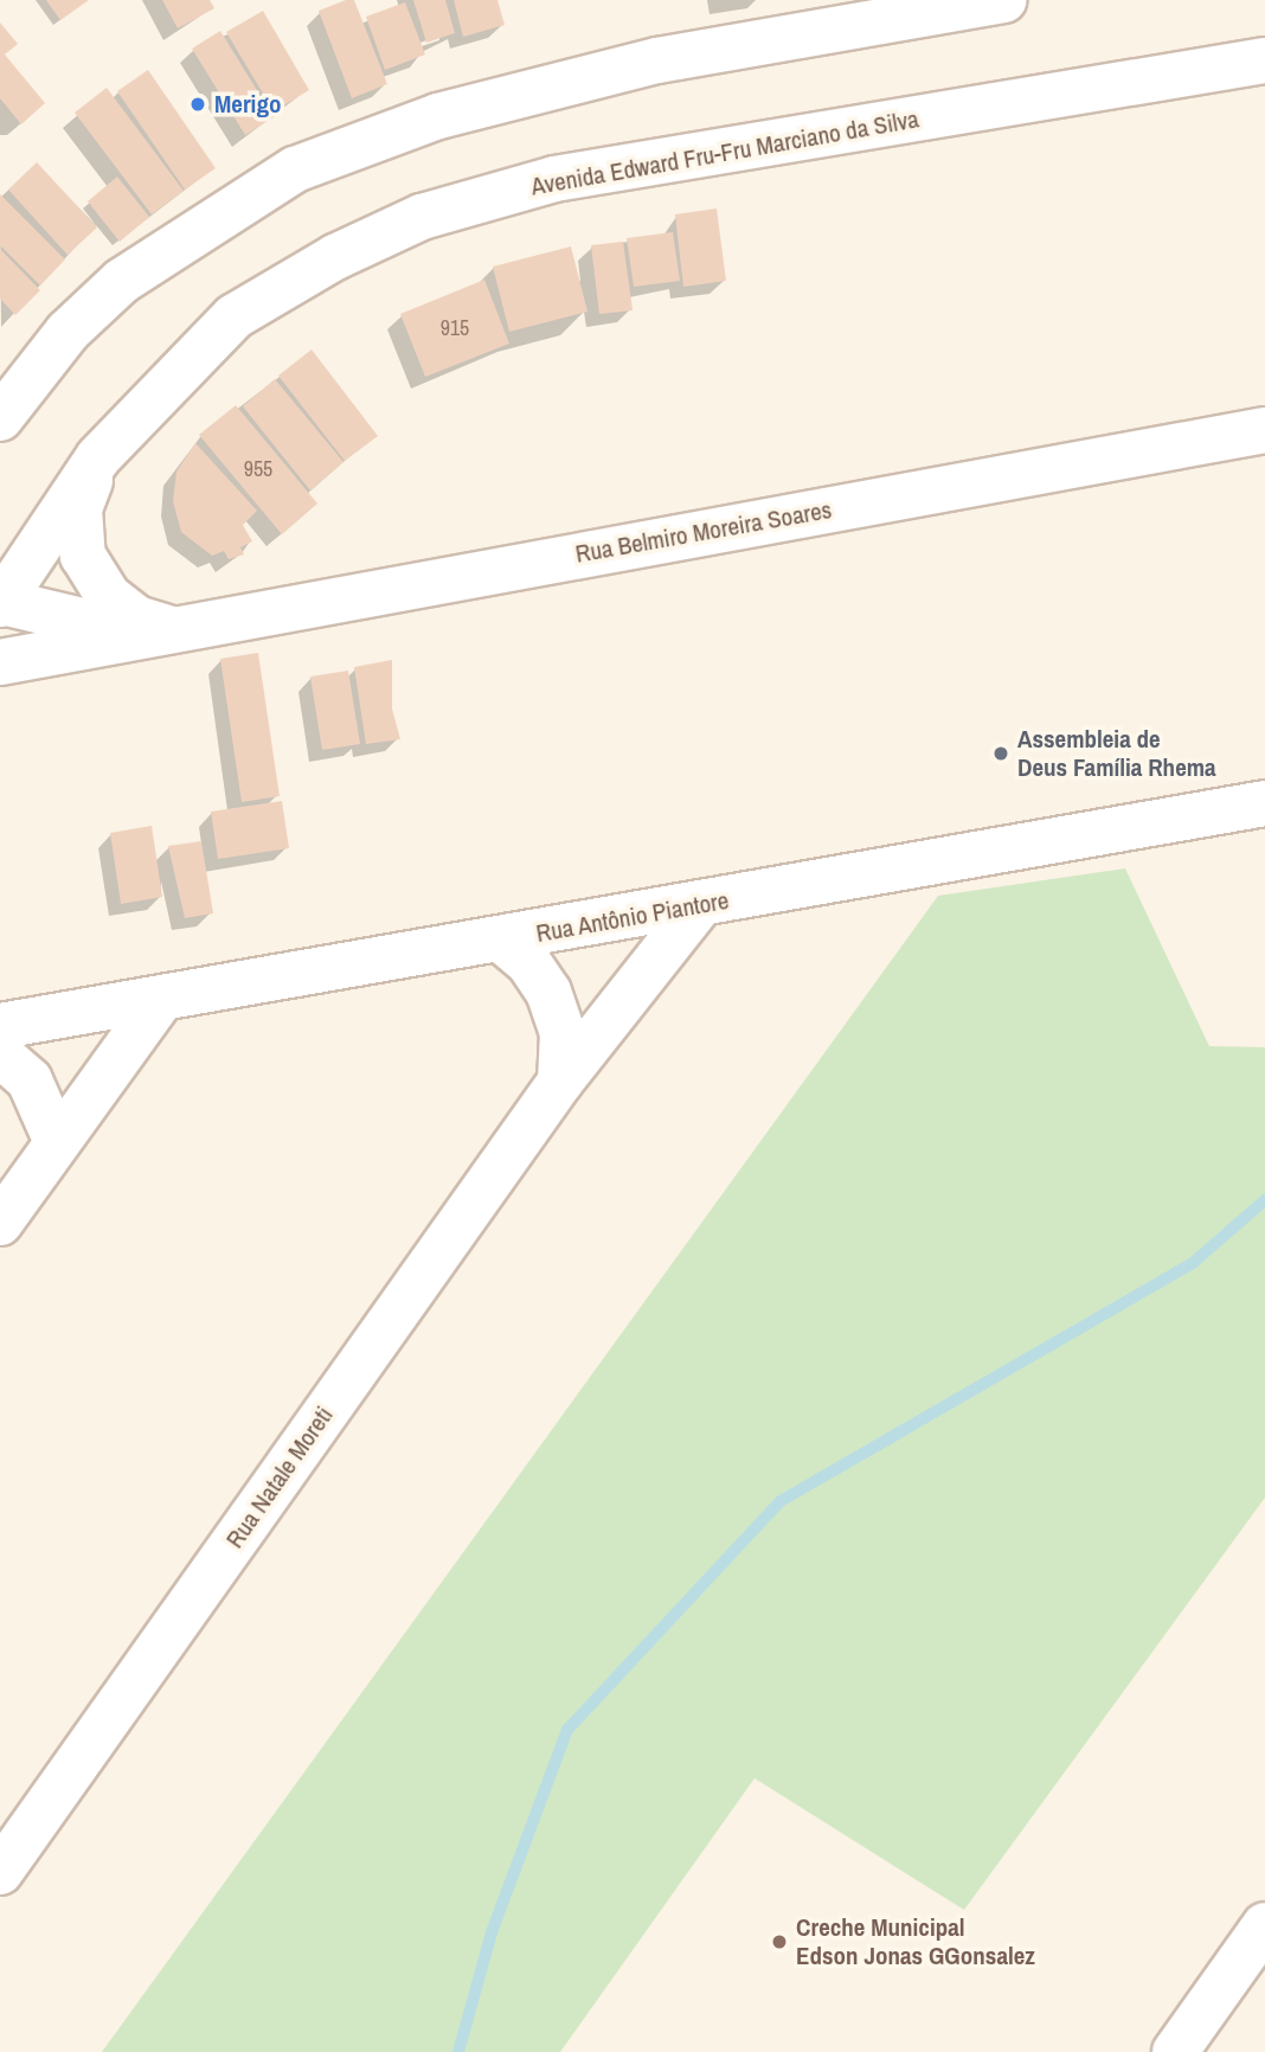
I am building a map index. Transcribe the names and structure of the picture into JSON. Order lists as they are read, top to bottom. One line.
{"streets":{"street":["Avenida Edward Fru-Fru Marciano da Silva","Rua Belmiro Moreira Soares","Rua Antônio Piantore","Rua Natale Moreti"]},"crossings":[["Avenida Edward Fru-Fru Marciano da Silva","Rua Belmiro Moreira Soares"],["Rua Antônio Piantore","Rua Natale Moreti"]],"places":["Merigo","Assembleia de Deus Família Rhema","Creche Municipal Edson Jonas GGonsalez"],"house_numbers":["915","955"]}
